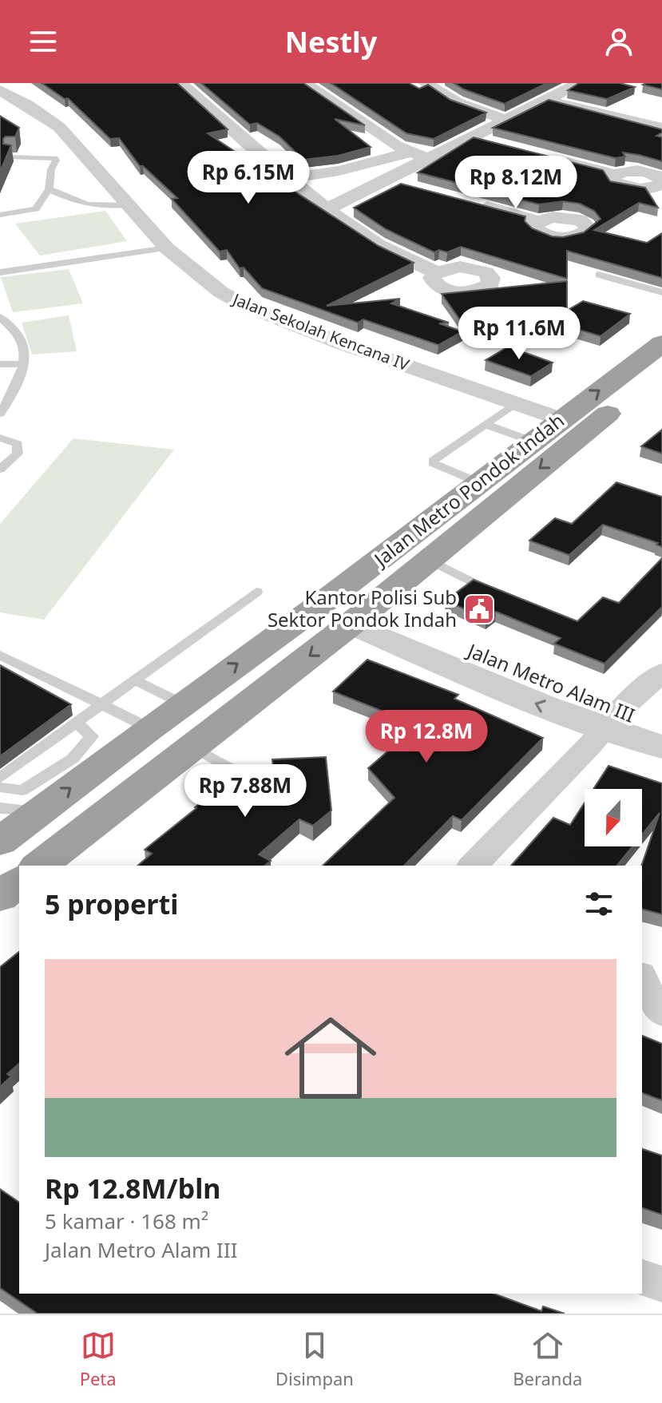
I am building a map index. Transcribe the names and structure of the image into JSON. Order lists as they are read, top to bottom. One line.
{"streets":{"highway":["Jalan Metro Pondok Indah"],"street":["Jalan Sekolah Kencana IV","Jalan Metro Alam III"]},"crossings":[["Jalan Sekolah Kencana IV","Jalan Metro Pondok Indah"],["Jalan Metro Pondok Indah","Jalan Metro Alam III"]],"places":{"public building":["Kantor Polisi Sub Sektor Pondok Indah"]},"north":"bottom","page":{"header":"Nestly","price":["Rp 6.15M","Rp 8.12M","Rp 11.6M","Rp 12.8M","Rp 7.88M"],"heading":"5 properti","list":[{"name":"Rp 12.8M/bln","note":"5 kamar · 168 m² · Jalan Metro Alam III"}],"tabs":["Peta","Disimpan","Beranda"]}}
